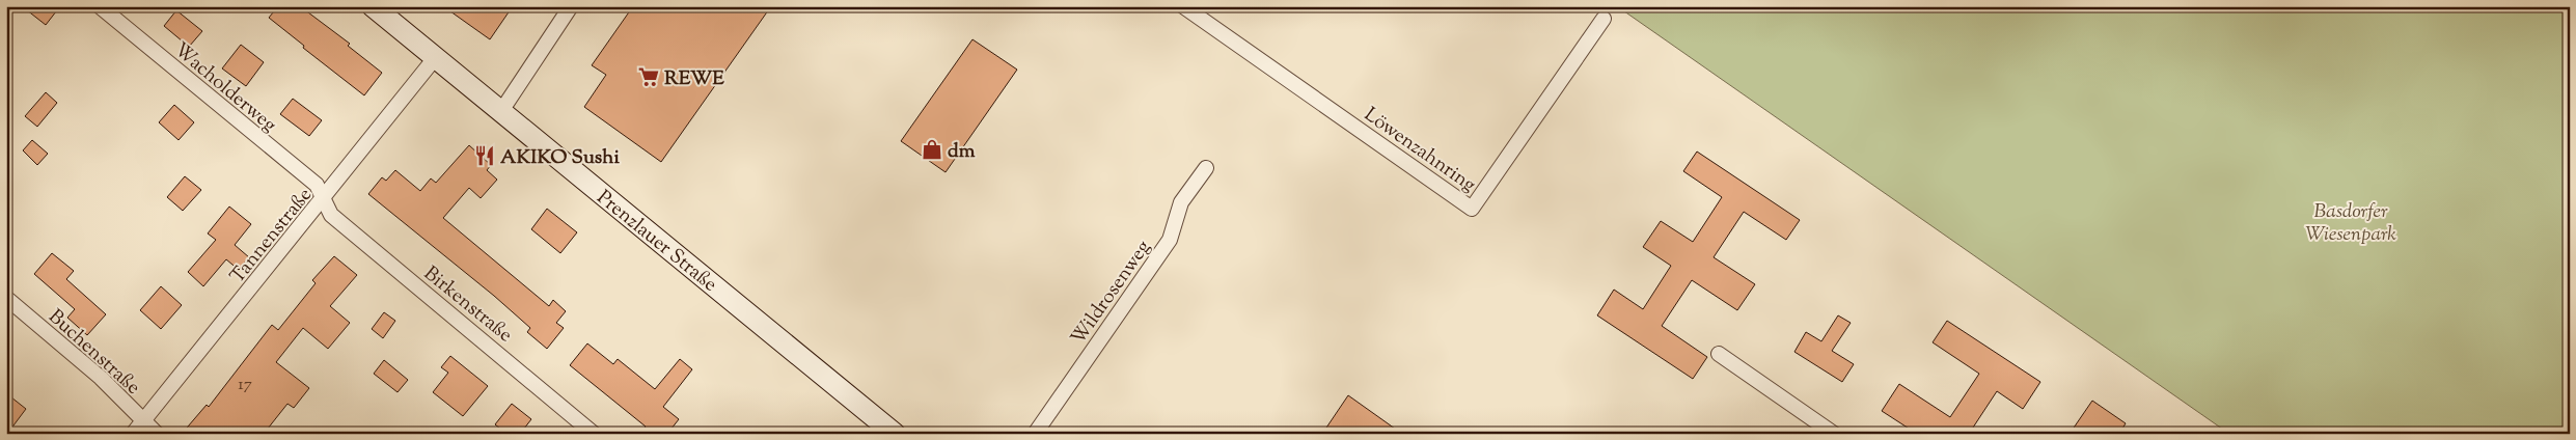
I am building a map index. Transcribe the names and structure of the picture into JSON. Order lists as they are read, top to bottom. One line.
{"streets":{"main road":["Prenzlauer Straße"],"street":["Wacholderweg","Löwenzahnring","Tannenstraße","Wildrosenweg","Birkenstraße","Buchenstraße"]},"crossings":[["Wacholderweg","Tannenstraße"],["Wacholderweg","Birkenstraße"],["Tannenstraße","Prenzlauer Straße"],["Tannenstraße","Birkenstraße"],["Tannenstraße","Buchenstraße"]],"parks":["Basdorfer Wiesenpark"],"places":{"supermarket":["REWE"],"shop":["dm"],"restaurant":["AKIKO Sushi"]},"house_numbers":["17"]}
